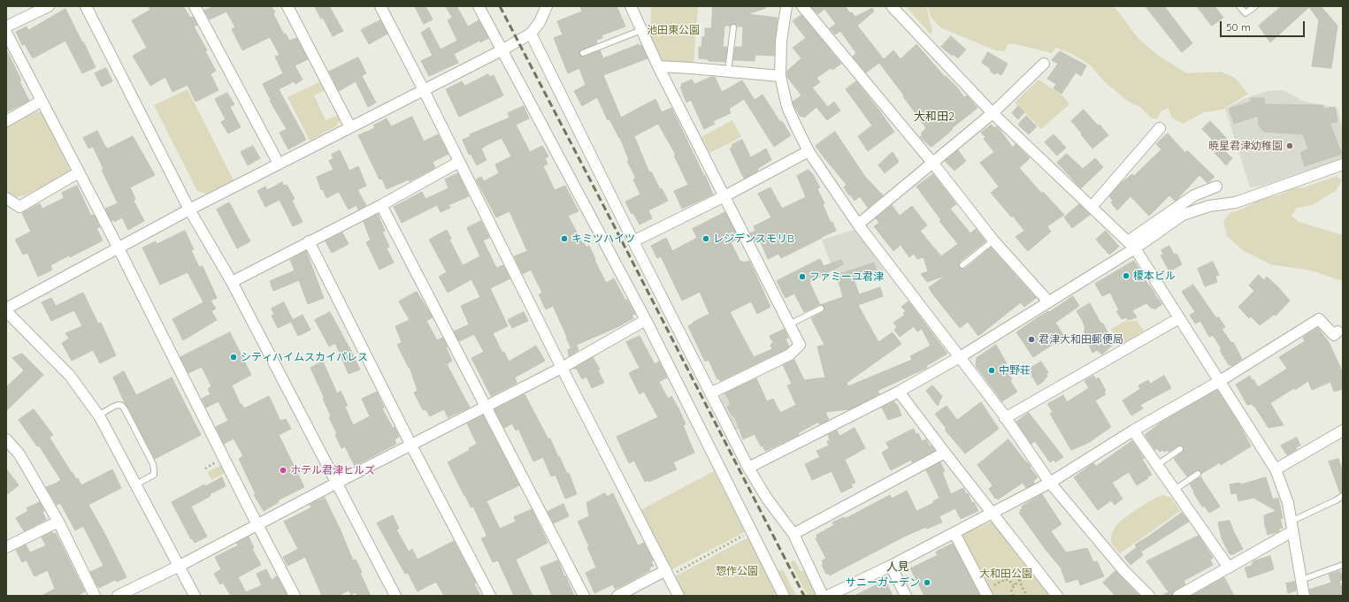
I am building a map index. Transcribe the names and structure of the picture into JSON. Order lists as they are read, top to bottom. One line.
{"districts":["大和田2","人見"],"parks":["池田東公園","惣作公園","大和田公園"],"places":["暁星君津幼稚園","キミツハイツ","レジデンスモリB","榎本ビル","ファミーユ君津","君津大和田郵便局","シティハイムスカイパレス","中野荘","ホテル君津ヒルズ","サニーガーデン"],"scale_bar":"50 m"}
